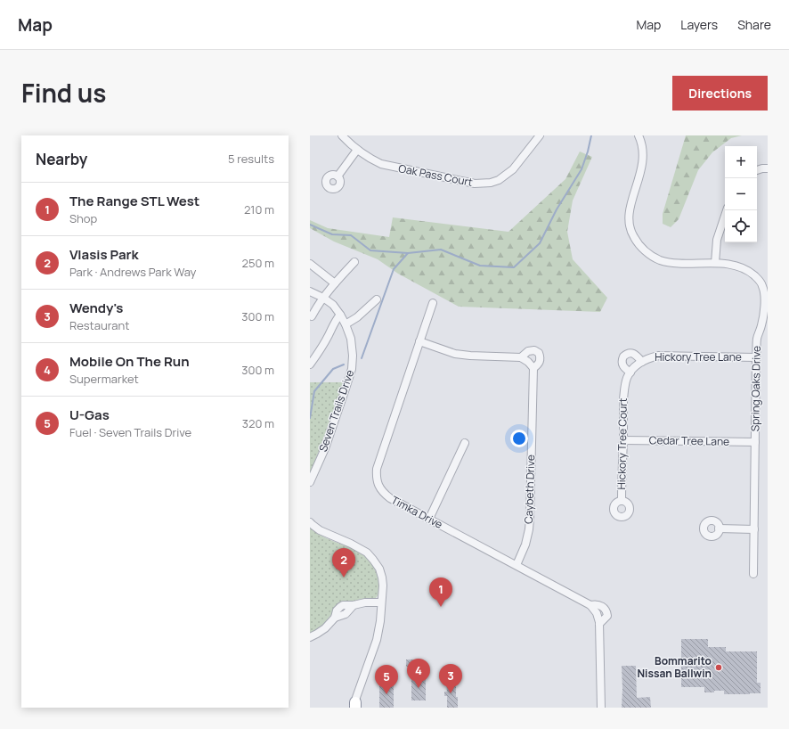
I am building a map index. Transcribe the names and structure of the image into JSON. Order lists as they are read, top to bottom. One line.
{"streets":{"street":["Oak Pass Court","Hickory Tree Lane","Spring Oaks Drive","Seven Trails Drive","Cedar Tree Lane","Hickory Tree Court","Caybeth Drive","Timka Drive"]},"crossings":[["Hickory Tree Lane","Spring Oaks Drive"],["Hickory Tree Lane","Hickory Tree Court"],["Spring Oaks Drive","Cedar Tree Lane"],["Cedar Tree Lane","Hickory Tree Court"],["Caybeth Drive","Timka Drive"]],"places":["Bommarito Nissan Ballwin"],"page":{"header":"Map","nav":["Map","Layers","Share"],"title":"Find us","buttons":"Directions","heading":["Nearby","5 results"],"map_buttons":["+","−"],"list":[{"mark":"1","name":"The Range STL West","note":"Shop","value":"210 m"},{"mark":"2","name":"Vlasis Park","note":"Park · Andrews Park Way","value":"250 m"},{"mark":"3","name":"Wendy's","note":"Restaurant","value":"300 m"},{"mark":"4","name":"Mobile On The Run","note":"Supermarket","value":"300 m"},{"mark":"5","name":"U-Gas","note":"Fuel · Seven Trails Drive","value":"320 m"}],"pins":["2","1","4","3","5"]}}
